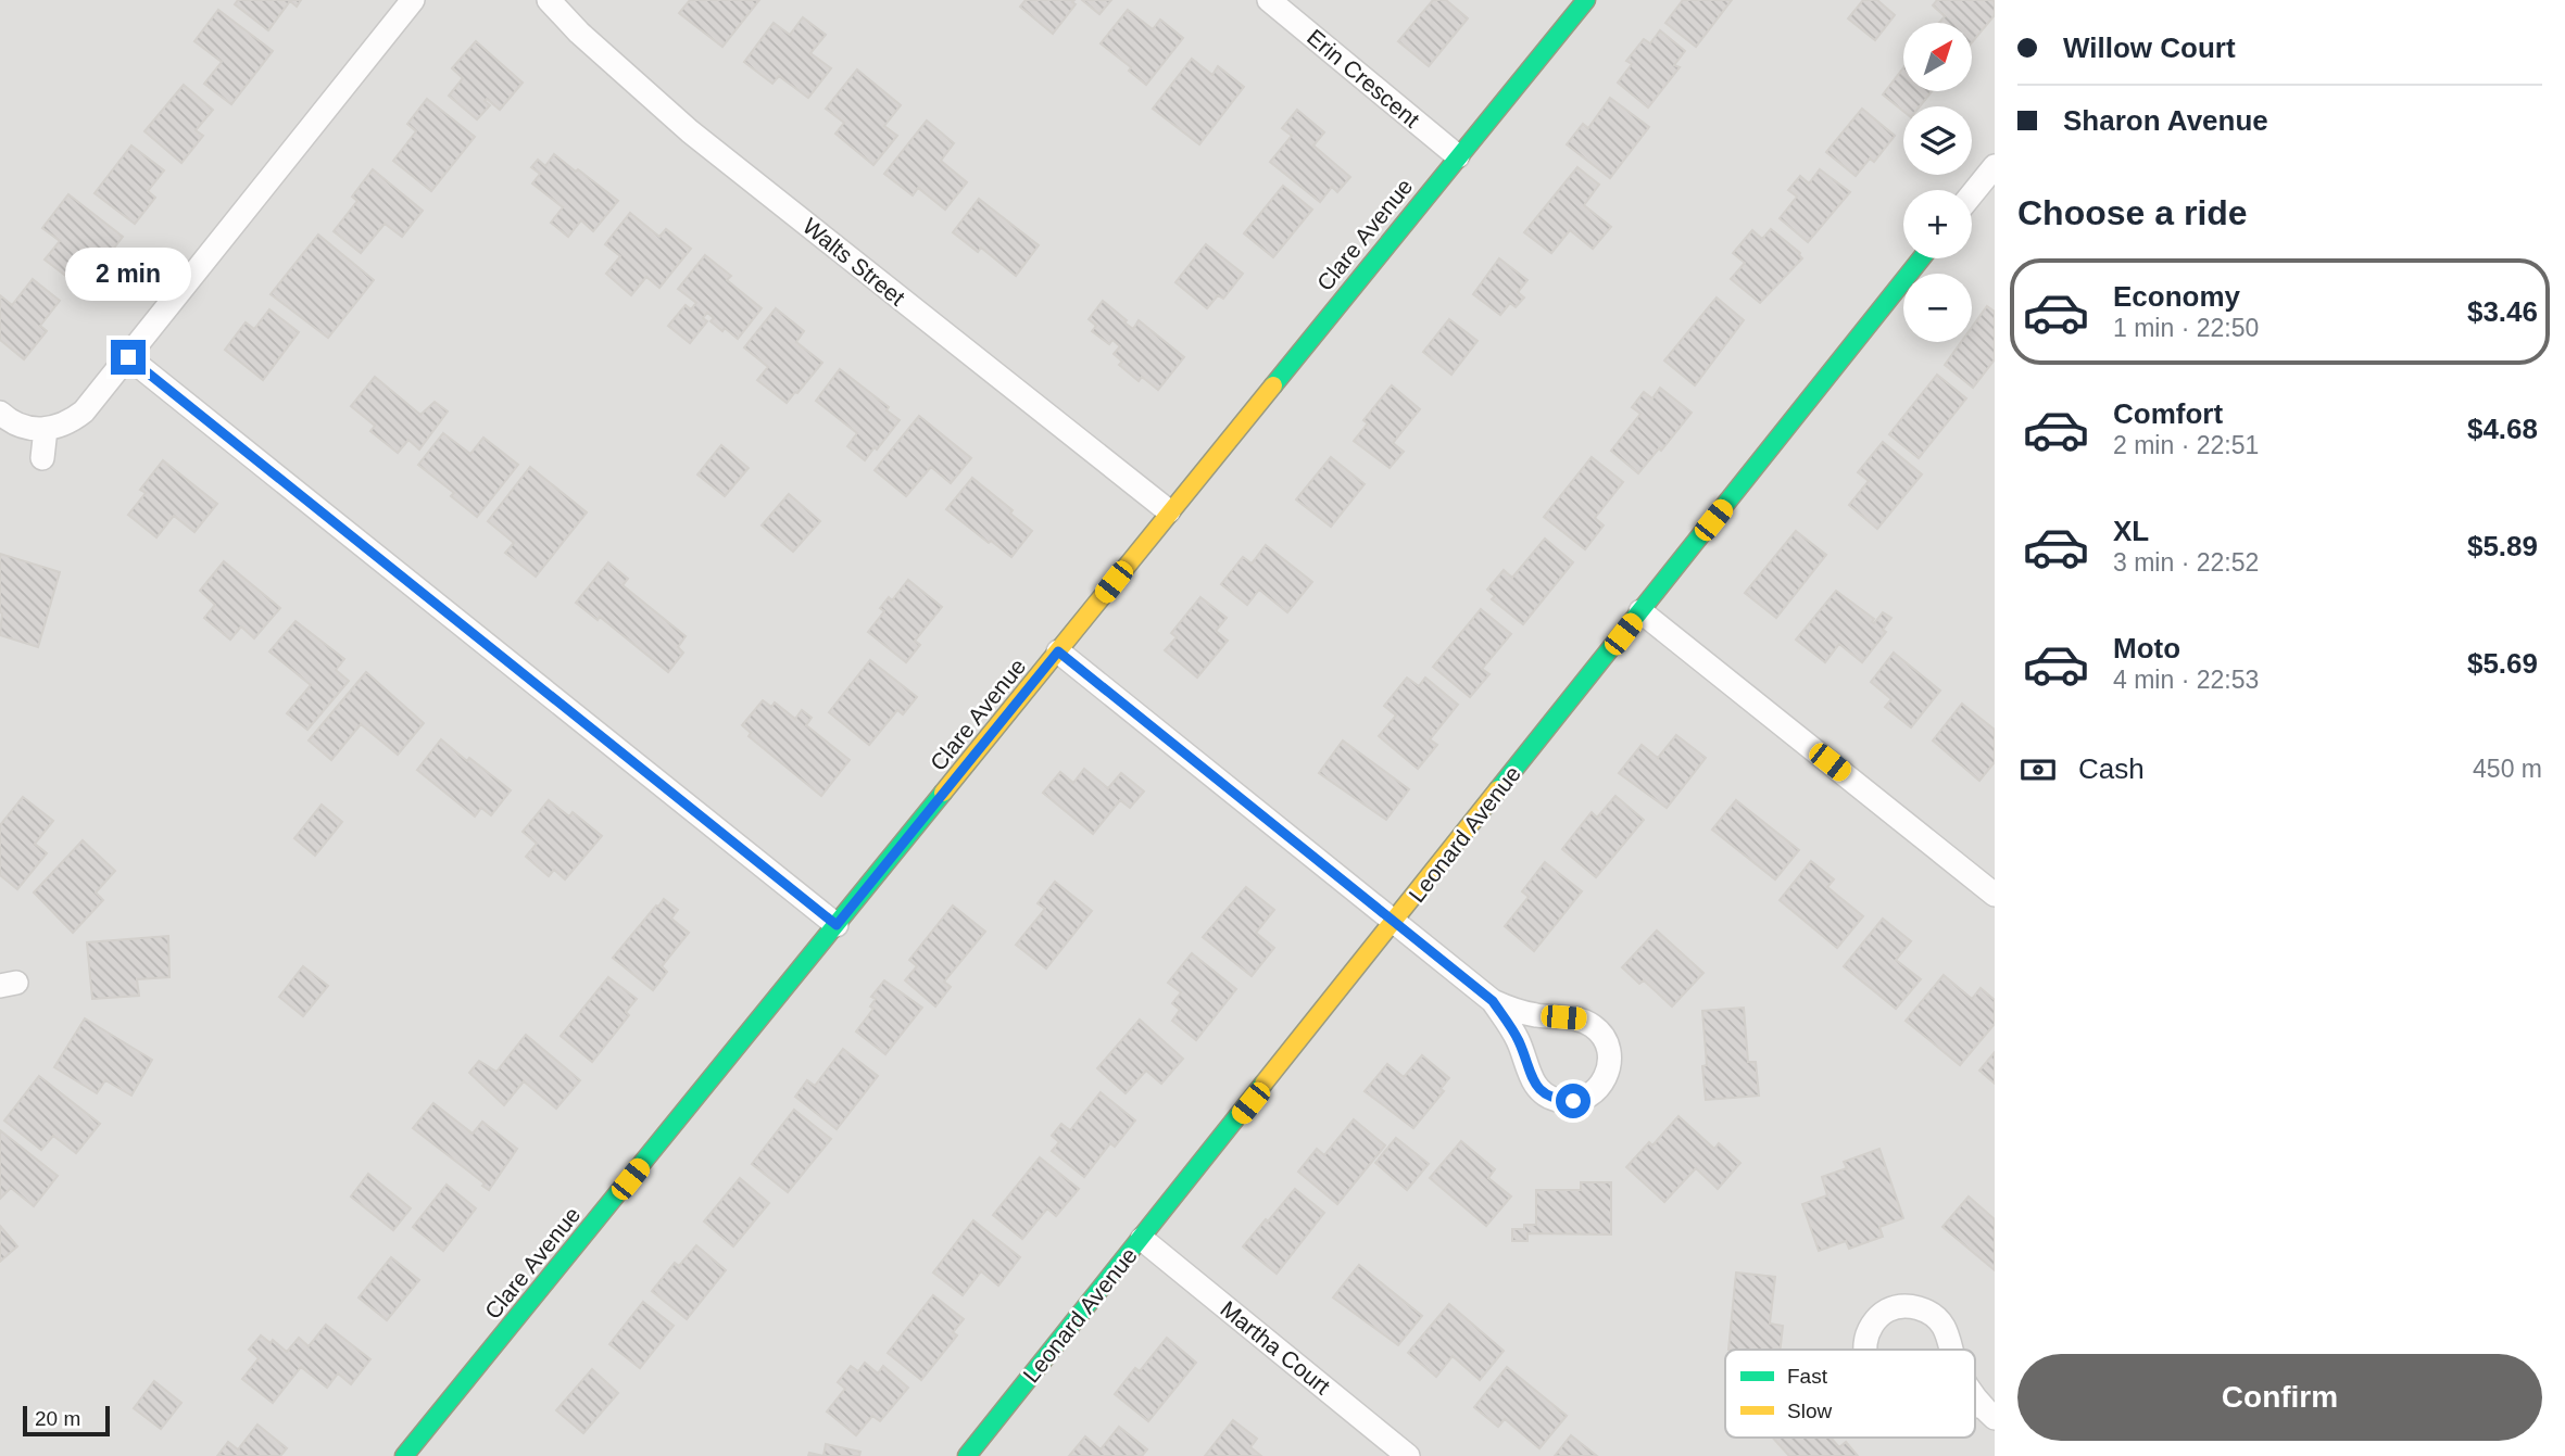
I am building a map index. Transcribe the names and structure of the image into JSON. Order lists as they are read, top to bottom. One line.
{"streets":{"street":["Erin Crescent","Clare Avenue","Walts Street","Leonard Avenue","Martha Court"]},"crossings":[["Erin Crescent","Clare Avenue"],["Clare Avenue","Walts Street"],["Leonard Avenue","Martha Court"]],"legend":["Fast","Slow"],"scale_bar":"20 m","north":"top right","page":{"banner":["Willow Court","Sharon Avenue"],"map_buttons":["+","−"],"heading":"Choose a ride","bubble":"2 min","list":[{"name":"Economy","note":"1 min · 22:50","value":"$3.46"},{"name":"Comfort","note":"2 min · 22:51","value":"$4.68"},{"name":"XL","note":"3 min · 22:52","value":"$5.89"},{"name":"Moto","note":"4 min · 22:53","value":"$5.69"}],"pay":["Cash","450 m"],"buttons":"Confirm","scale":"20 m"}}
